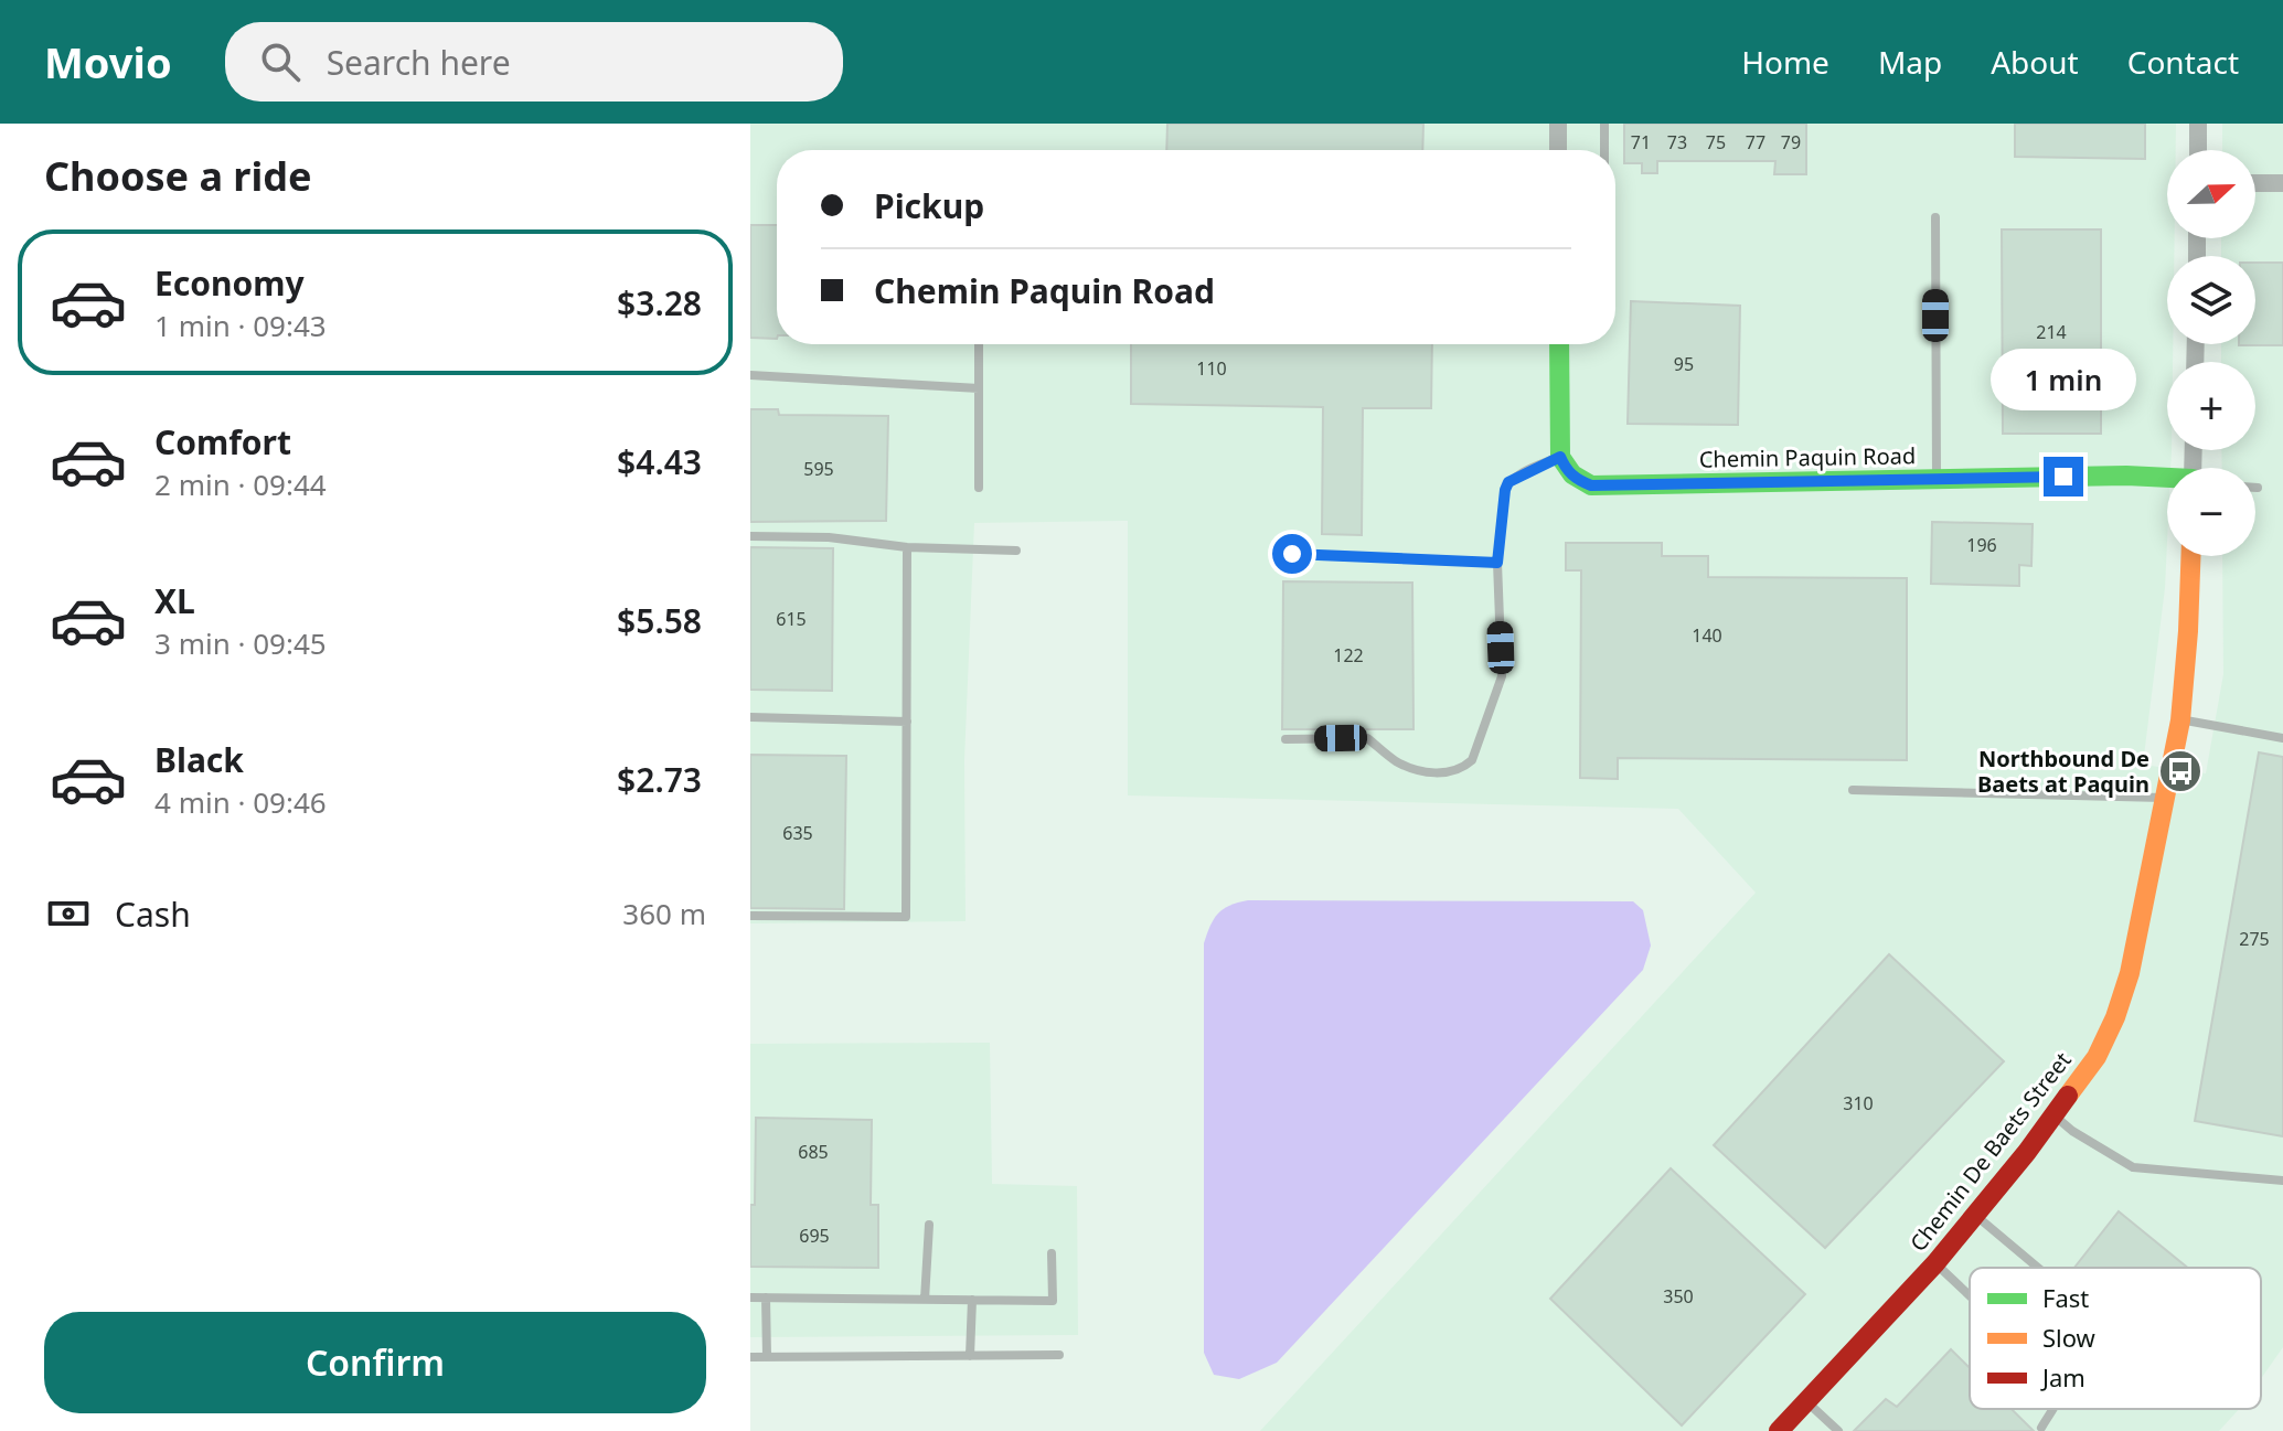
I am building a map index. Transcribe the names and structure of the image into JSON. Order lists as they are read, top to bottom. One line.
{"streets":{"street":["Chemin Paquin Road","Chemin De Baets Street"]},"places":{"bus stop":["Northbound De Baets at Paquin"]},"house_numbers":["71","73","75","77","79","214","95","110","595","196","615","140","122","635","275","310","685","695","350"],"legend":["Fast","Slow","Jam"],"north":"right","page":{"header":"Movio","search":"Search here","nav":["Home","Map","About","Contact"],"heading":"Choose a ride","map_buttons":["+","−"],"banner":["Pickup","Chemin Paquin Road"],"list":[{"name":"Economy","note":"1 min · 09:43","value":"$3.28"},{"name":"Comfort","note":"2 min · 09:44","value":"$4.43"},{"name":"XL","note":"3 min · 09:45","value":"$5.58"},{"name":"Black","note":"4 min · 09:46","value":"$2.73"}],"bubble":"1 min","pay":["Cash","360 m"],"buttons":"Confirm"}}
